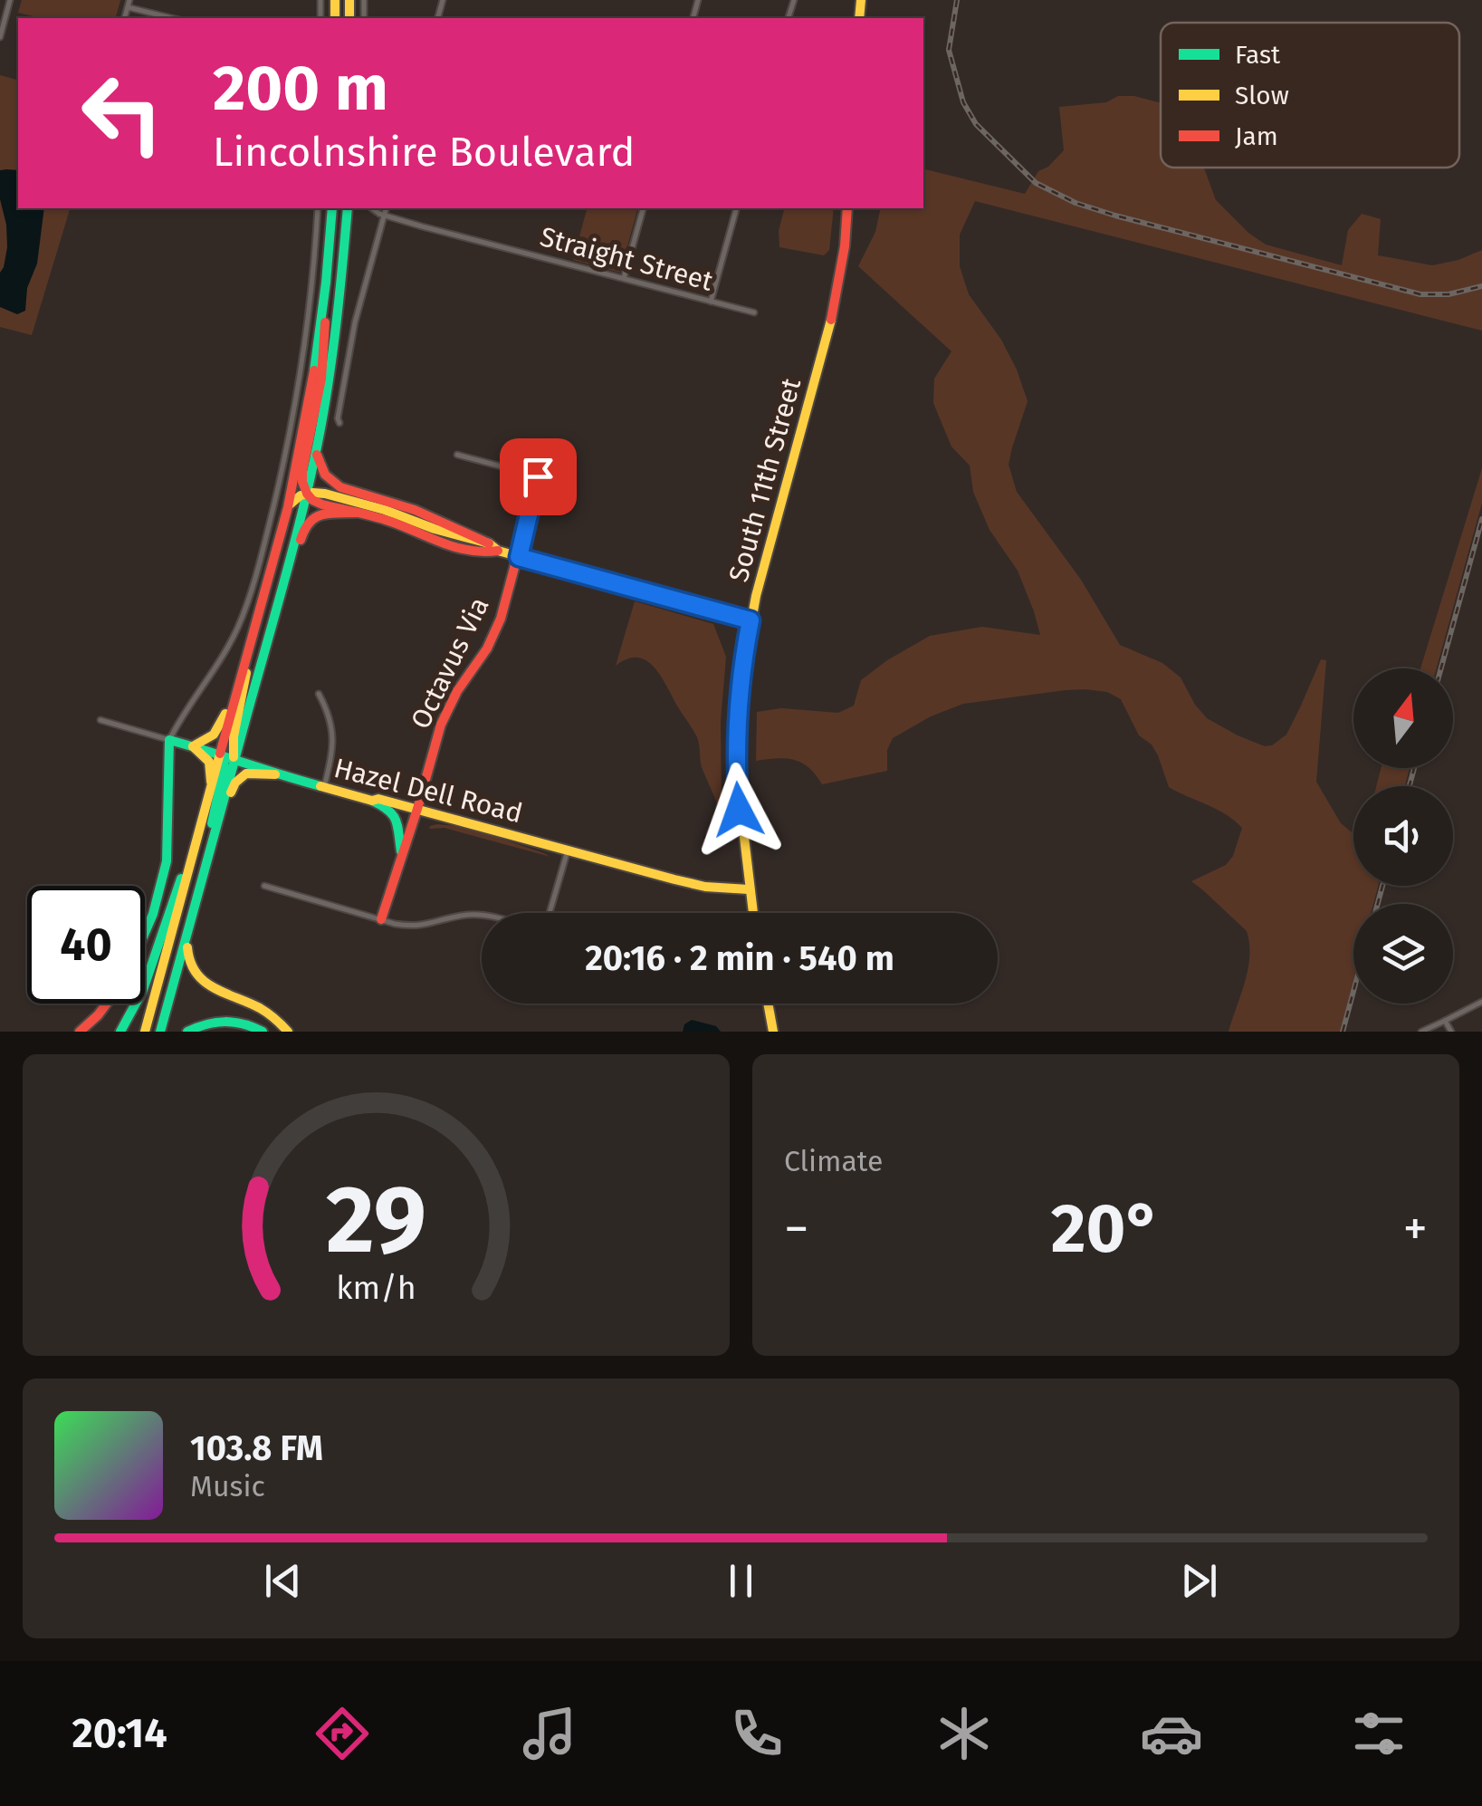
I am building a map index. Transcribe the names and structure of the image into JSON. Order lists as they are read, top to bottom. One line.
{"streets":{"main road":["South 11th Street","Octavus Via","Hazel Dell Road"],"street":["Straight Street"]},"crossings":[["South 11th Street","Hazel Dell Road"],["Octavus Via","Hazel Dell Road"]],"legend":["Fast","Slow","Jam"],"north":"top","page":{"turn":["200 m","Lincolnshire Boulevard"],"limit":"40","trip":"20:16 · 2 min · 540 m","tile":"Climate","heat":["−","20°","+"],"song":["103.8 FM","Music"],"tabs":"20:14","gauge":["29","km/h"]}}
